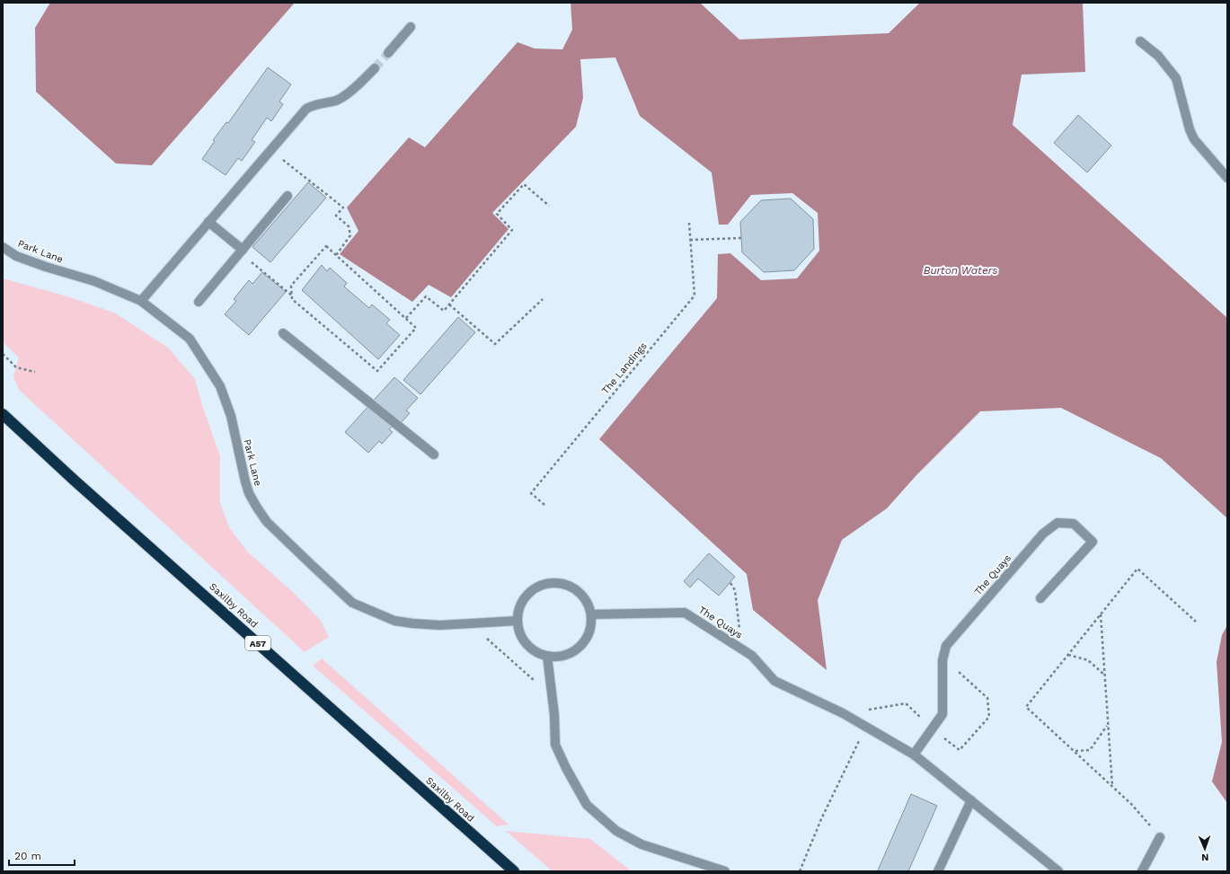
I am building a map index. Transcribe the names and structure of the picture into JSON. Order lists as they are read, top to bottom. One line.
{"streets":{"highway":["Saxilby Road","A57"],"street":["Park Lane","The Quays"],"path":["The Landings"]},"crossings":[["Park Lane","The Quays"]],"water":["Burton Waters"],"scale_bar":"20 m","north":"bottom"}
